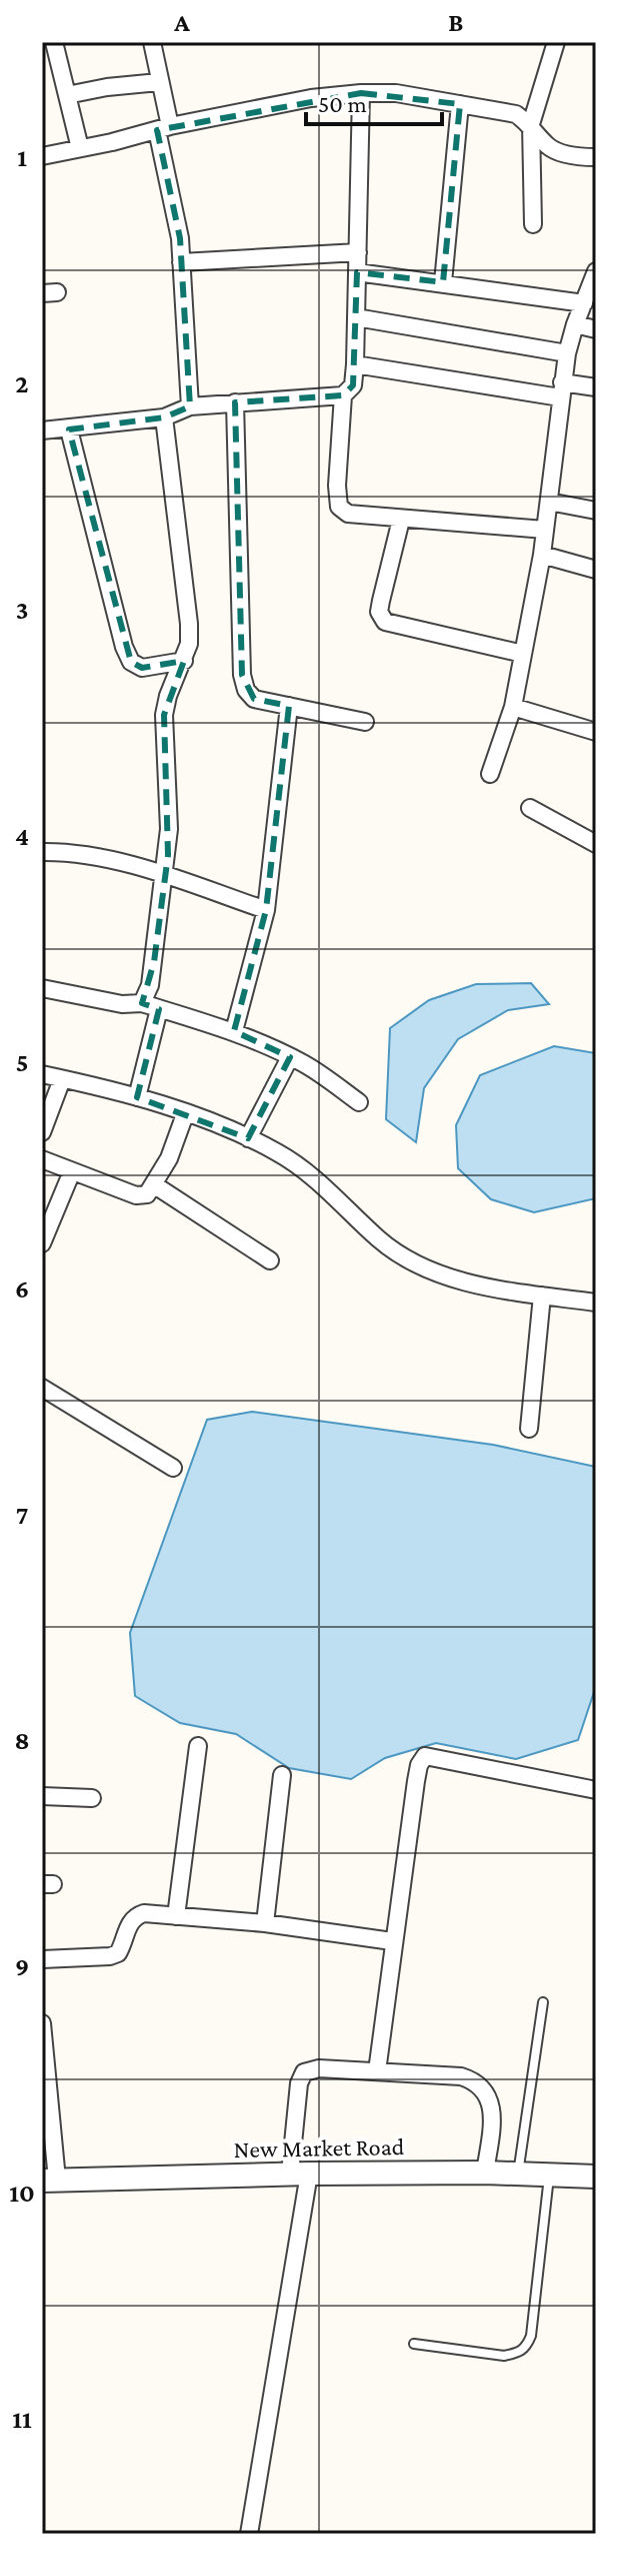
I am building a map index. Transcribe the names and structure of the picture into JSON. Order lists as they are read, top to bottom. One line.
{"streets":{"street":["New Market Road"]},"scale_bar":"50 m","grid":{"columns":["A","B"],"rows":["1","2","3","4","5","6","7","8","9","10","11"]}}
